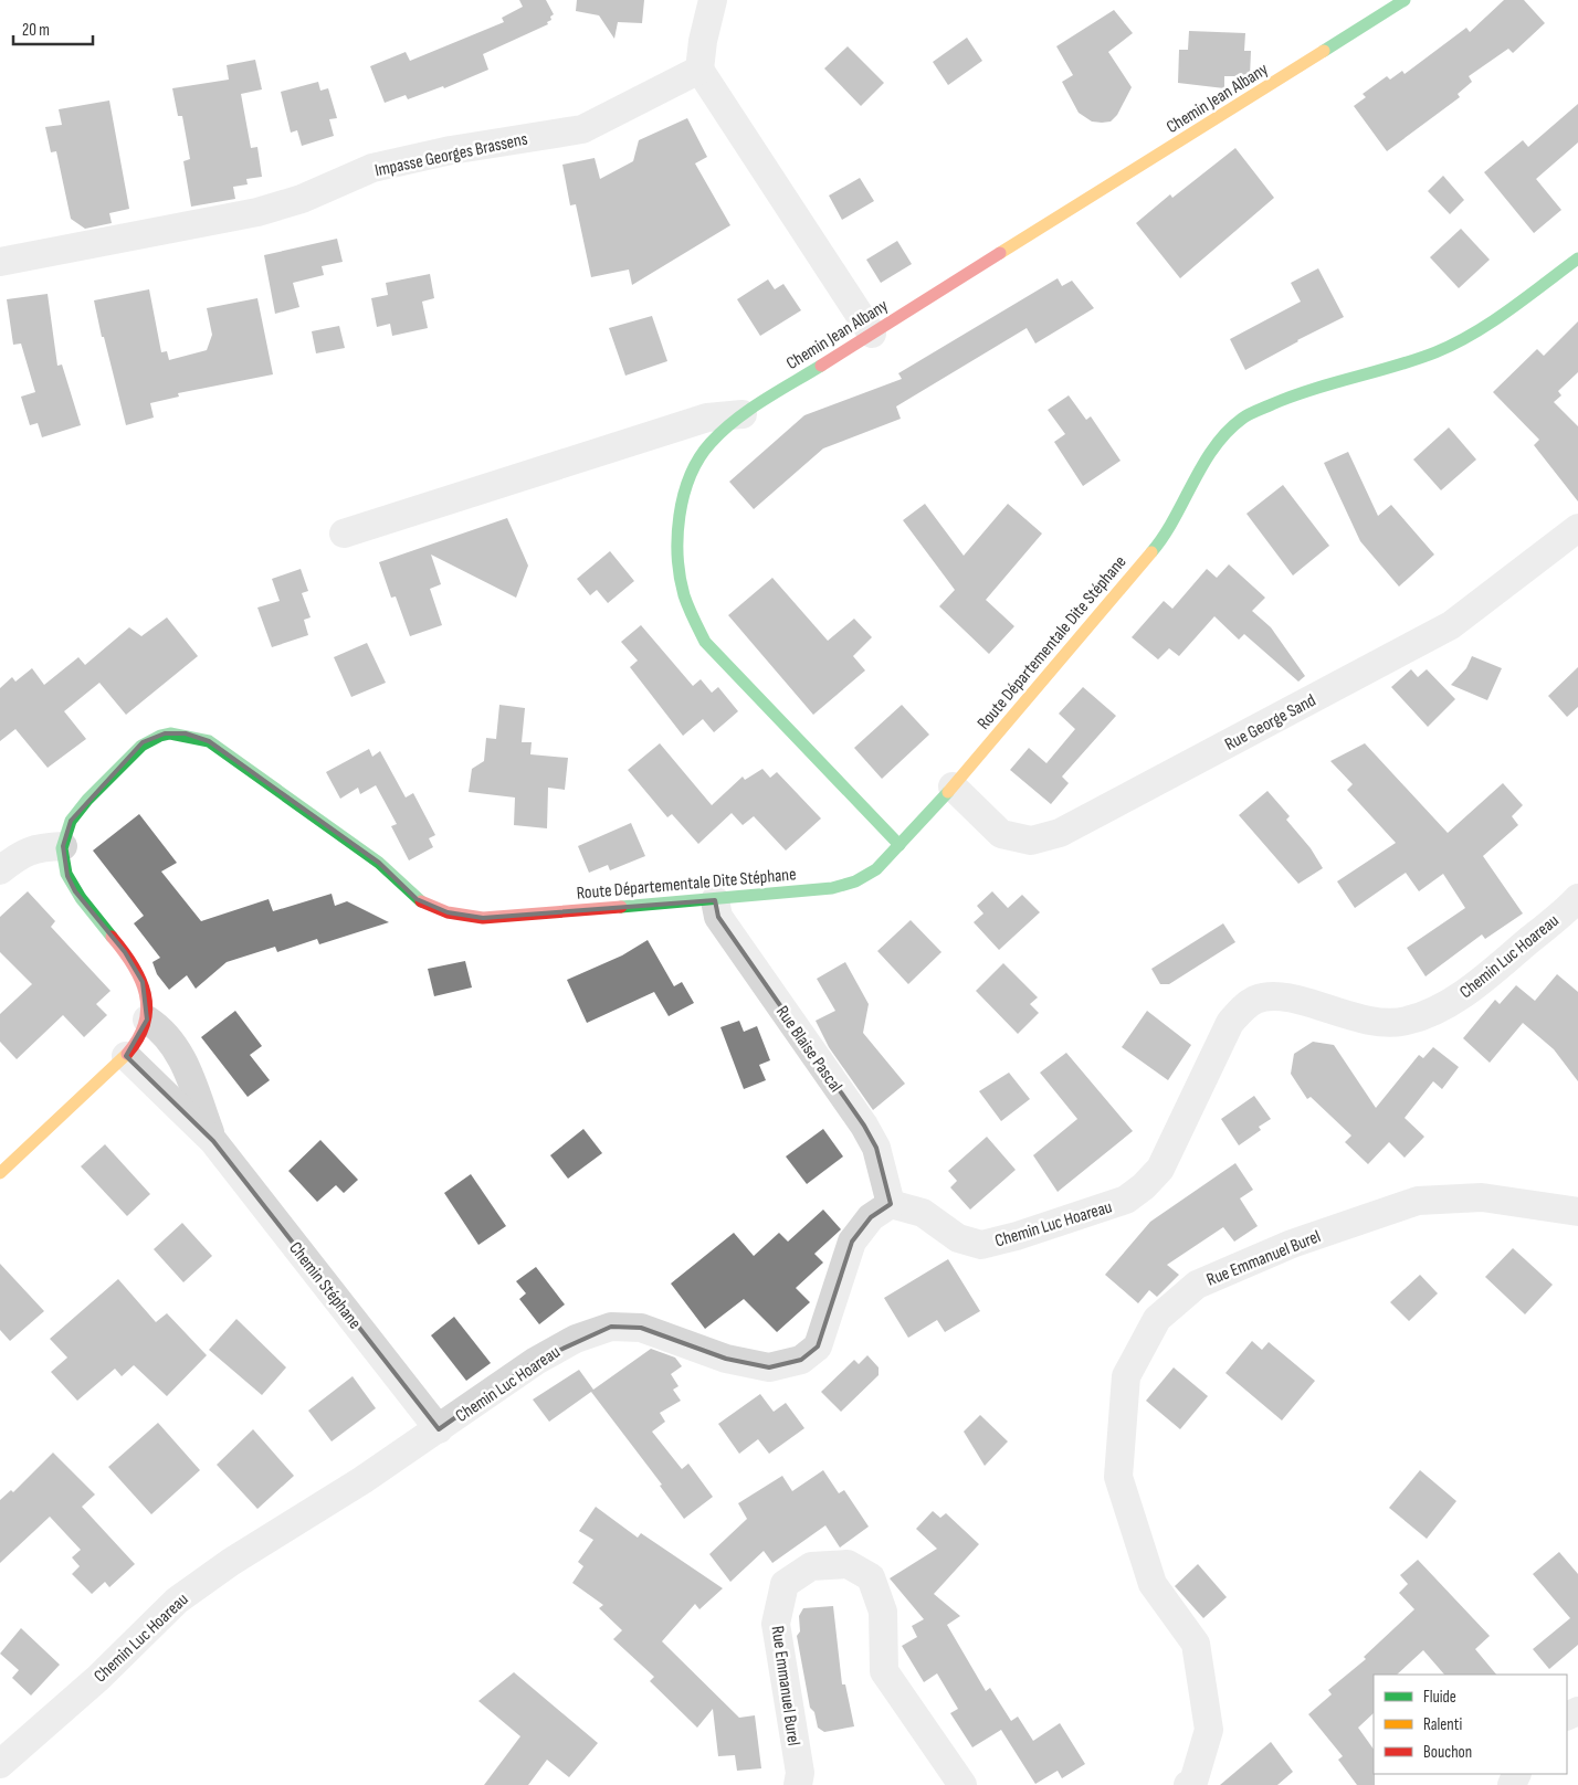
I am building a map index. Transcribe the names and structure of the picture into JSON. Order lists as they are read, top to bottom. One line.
{"streets":{"main road":["Chemin Jean Albany","Route Départementale Dite Stéphane"],"street":["Impasse Georges Brassens","Rue George Sand","Chemin Luc Hoareau","Rue Blaise Pascal","Rue Emmanuel Burel","Chemin Stéphane"]},"crossings":[["Chemin Jean Albany","Route Départementale Dite Stéphane"],["Route Départementale Dite Stéphane","Rue George Sand"],["Route Départementale Dite Stéphane","Rue Blaise Pascal"],["Route Départementale Dite Stéphane","Chemin Stéphane"],["Chemin Luc Hoareau","Rue Blaise Pascal"],["Chemin Luc Hoareau","Chemin Stéphane"]],"legend":["Fluide","Ralenti","Bouchon"],"scale_bar":"20 m"}
